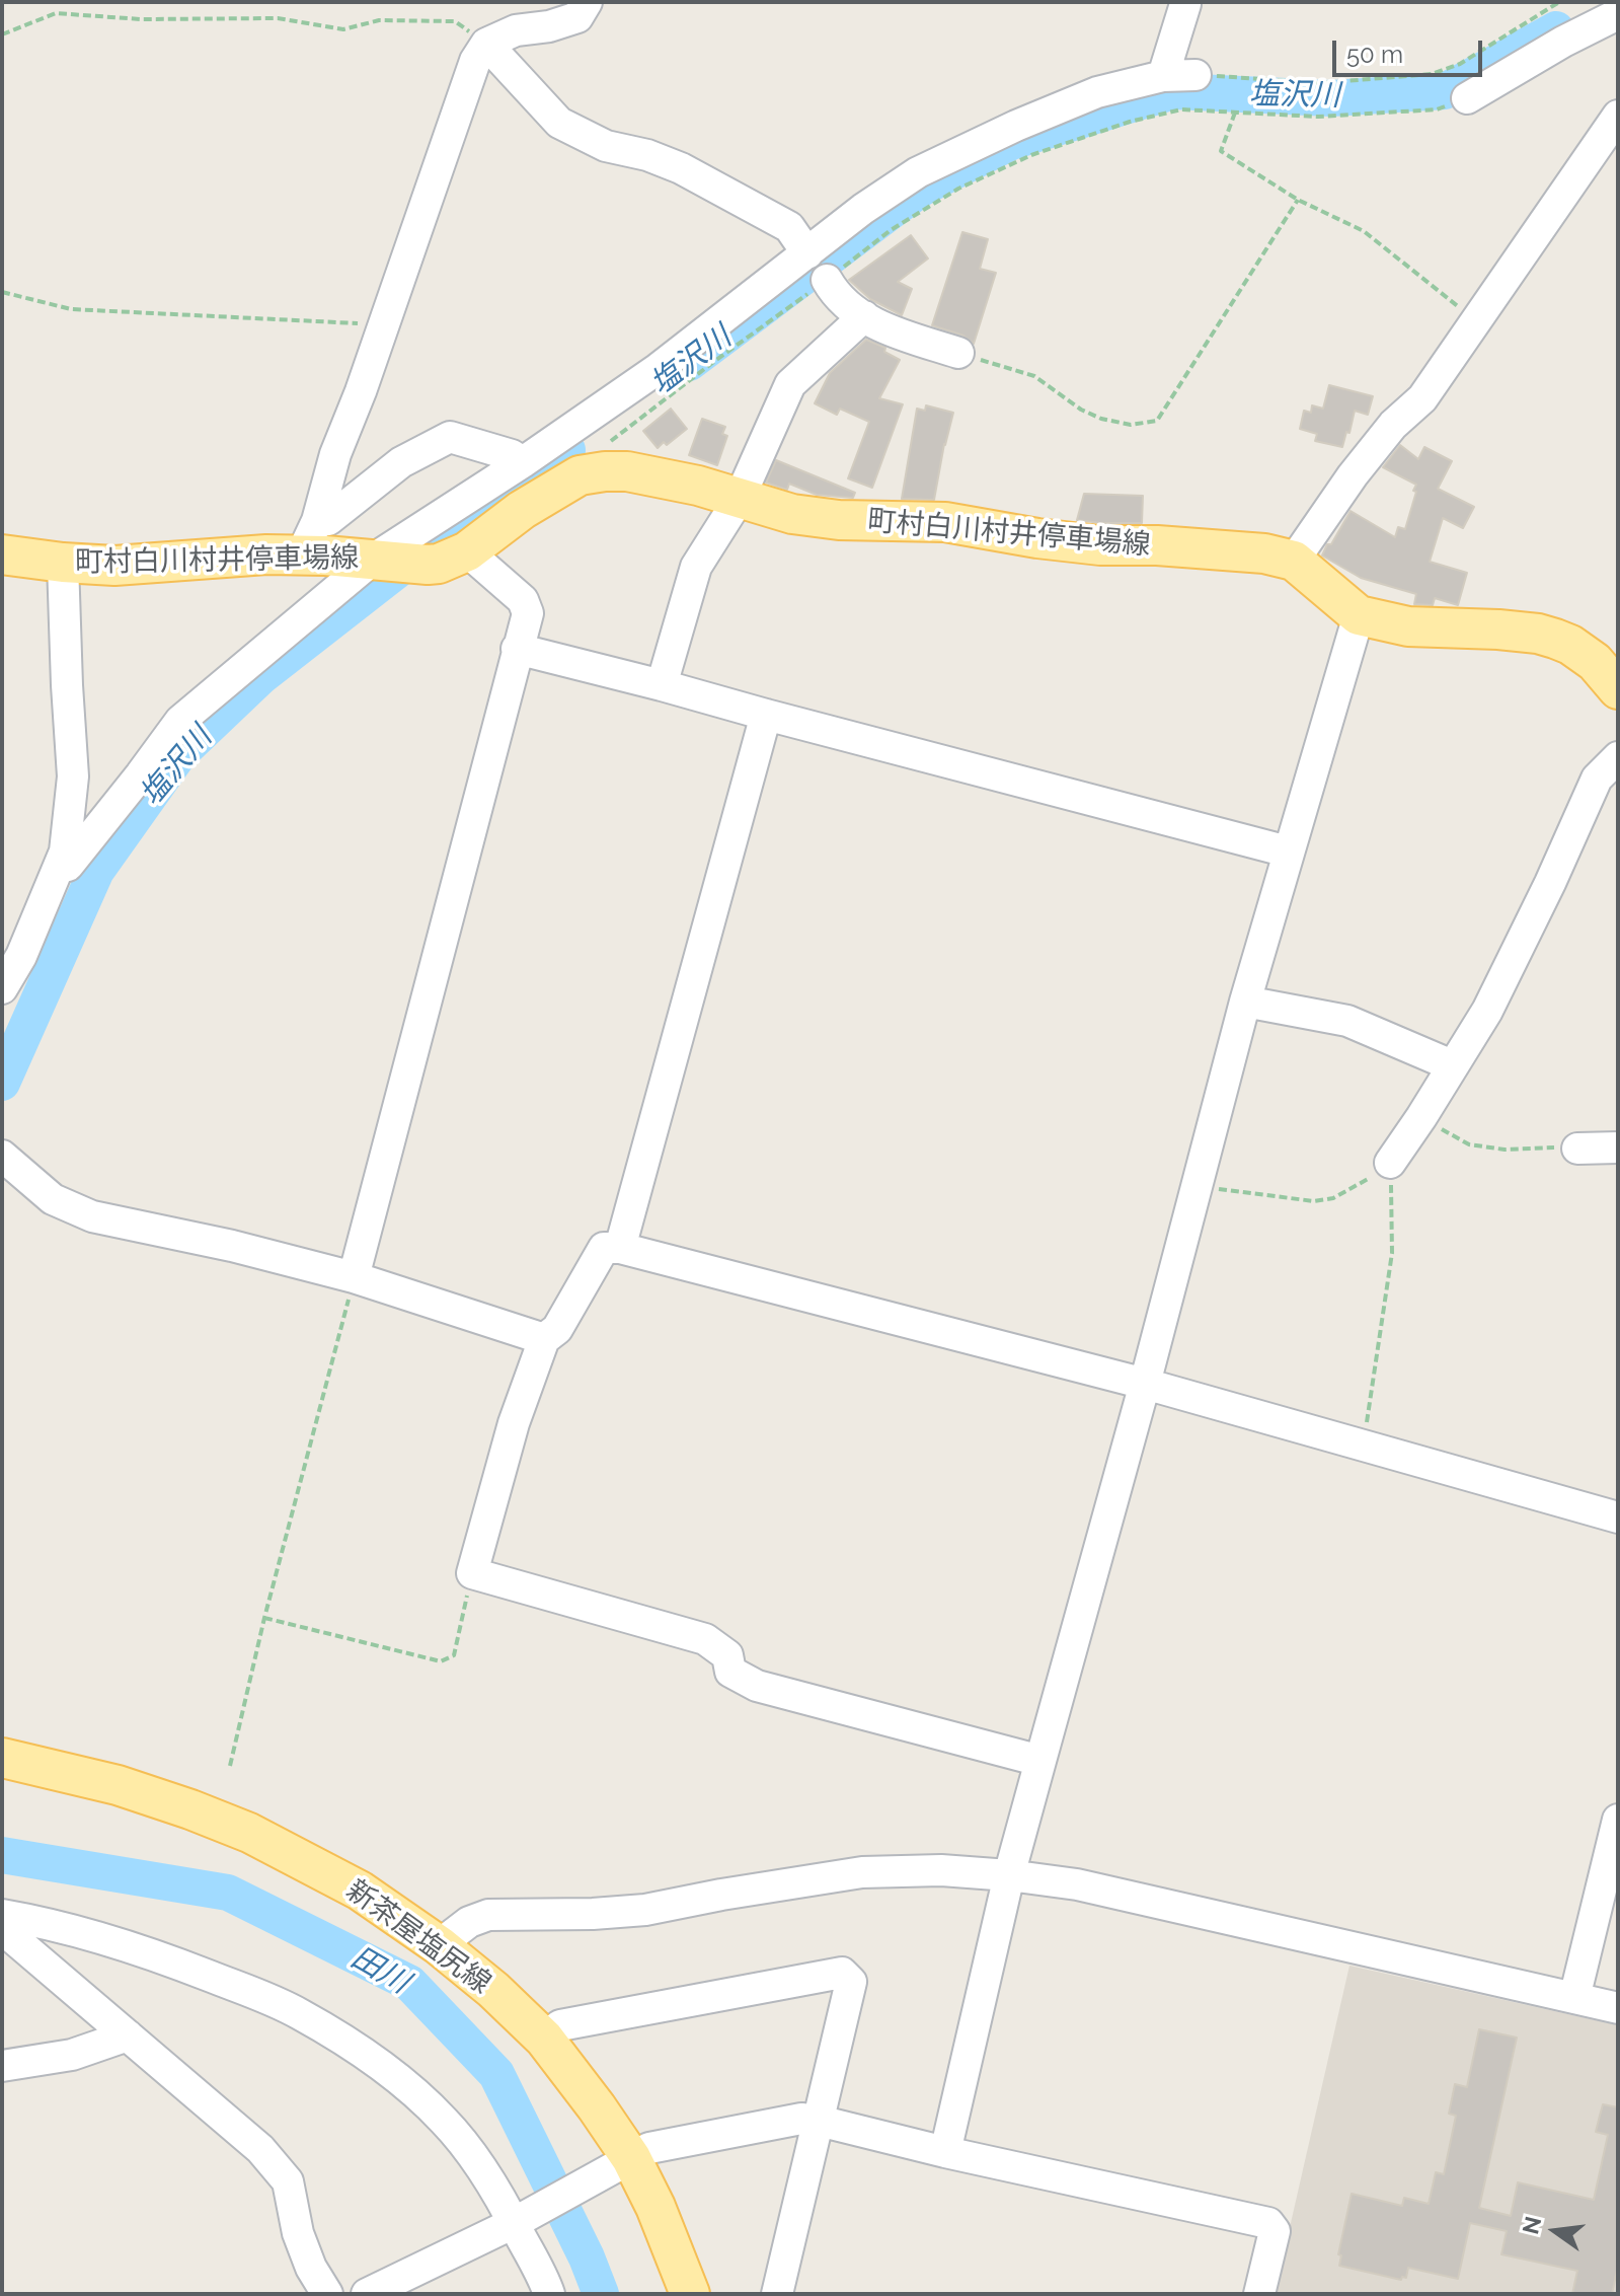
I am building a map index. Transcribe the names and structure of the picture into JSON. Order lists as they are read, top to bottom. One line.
{"streets":{"main road":["町村白川村井停車場線","新茶屋塩尻線"]},"water":["塩沢川","田川"],"scale_bar":"50 m","north":"left"}
